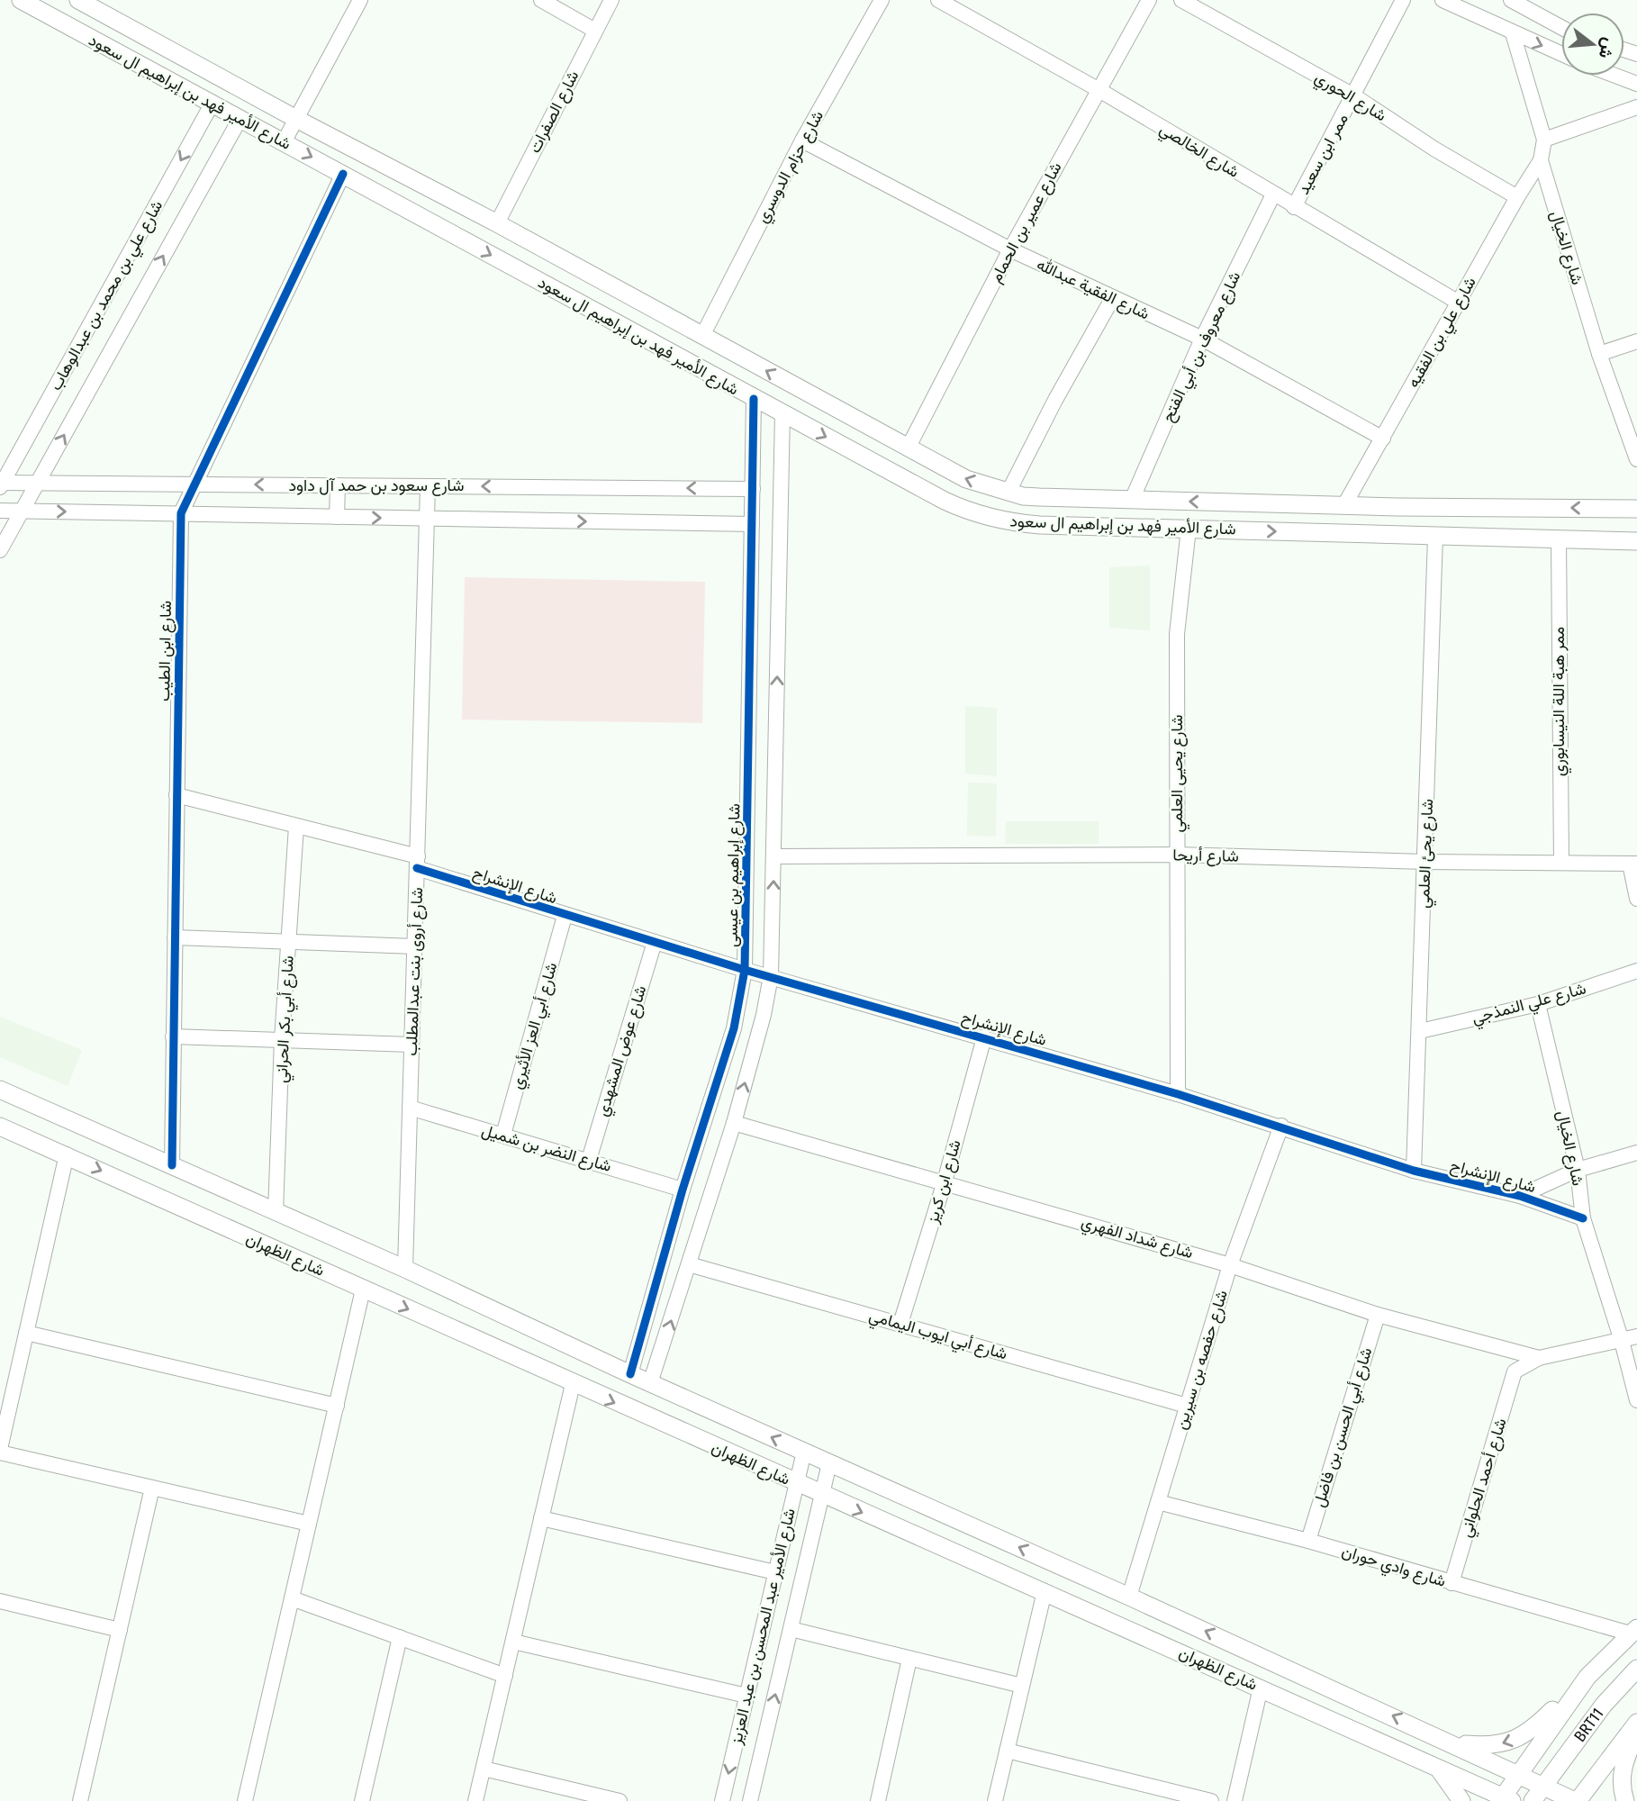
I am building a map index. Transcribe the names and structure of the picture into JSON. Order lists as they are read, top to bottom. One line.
{"streets":{"main road":["شارع الأمير فهد بن إبراهيم ال سعود","شارع الظهران","BRT11"],"street":["شارع الحوري","شارع الصفرات","شارع الخالصي","ممر ابن سعيد","شارع حزام الدوسري","شارع عمير بن الحمام","شارع الخيال","شارع الفقية عبدالله","شارع علي بن محمد بن عبدالوهاب","شارع علي بن الفقيه","شارع معروف بن أبي الفتح","شارع سعود بن حمد آل داود","شارع ابن الطيب","ممر هبة اللة النيسابوري","شارع يحيى العلمي","شارع يحئ العلمي","شارع أريحا","شارع إبراهيم بن عيسى","شارع الإنشراح","شارع أروى بنت عبدالمطلب","شارع علي النمذجي","شارع أبي بكر الحراني","شارع أبي العز الأثيري","شارع عوض المشهدي","شارع النضر بن شميل","شارع ابن كريز","شارع شداد الفهري","شارع أبي ايوب اليمامي","شارع حفصه بن سيرين","شارع أبي الحسن بن فاضل","شارع أحمد الحلواني","شارع وادي حوران","شارع الأمير عبد المحسن بن عبد العزيز"]},"crossings":[["شارع الأمير فهد بن إبراهيم ال سعود","شارع الصفرات"],["شارع الأمير فهد بن إبراهيم ال سعود","شارع حزام الدوسري"],["شارع الأمير فهد بن إبراهيم ال سعود","شارع عمير بن الحمام"],["شارع الأمير فهد بن إبراهيم ال سعود","شارع علي بن محمد بن عبدالوهاب"],["شارع الأمير فهد بن إبراهيم ال سعود","شارع علي بن الفقيه"],["شارع الأمير فهد بن إبراهيم ال سعود","شارع معروف بن أبي الفتح"],["شارع الأمير فهد بن إبراهيم ال سعود","شارع ابن الطيب"],["شارع الأمير فهد بن إبراهيم ال سعود","ممر هبة اللة النيسابوري"],["شارع الأمير فهد بن إبراهيم ال سعود","شارع يحيى العلمي"],["شارع الأمير فهد بن إبراهيم ال سعود","شارع يحئ العلمي"],["شارع الأمير فهد بن إبراهيم ال سعود","شارع إبراهيم بن عيسى"],["شارع الحوري","ممر ابن سعيد"],["شارع الحوري","شارع علي بن الفقيه"],["شارع الخالصي","ممر ابن سعيد"],["شارع الخالصي","شارع عمير بن الحمام"],["شارع الخالصي","شارع علي بن الفقيه"],["شارع الخالصي","شارع معروف بن أبي الفتح"],["شارع حزام الدوسري","شارع الفقية عبدالله"],["شارع عمير بن الحمام","شارع الفقية عبدالله"],["شارع الخيال","شارع علي بن الفقيه"],["شارع الخيال","شارع الإنشراح"],["شارع الخيال","شارع علي النمذجي"],["شارع الخيال","شارع شداد الفهري"],["شارع الفقية عبدالله","شارع علي بن الفقيه"],["شارع الفقية عبدالله","شارع معروف بن أبي الفتح"],["شارع علي بن محمد بن عبدالوهاب","شارع سعود بن حمد آل داود"],["شارع سعود بن حمد آل داود","شارع ابن الطيب"],["شارع سعود بن حمد آل داود","شارع إبراهيم بن عيسى"],["شارع سعود بن حمد آل داود","شارع أروى بنت عبدالمطلب"],["شارع ابن الطيب","شارع الإنشراح"],["شارع ابن الطيب","شارع الظهران"],["ممر هبة اللة النيسابوري","شارع أريحا"],["شارع يحيى العلمي","شارع أريحا"],["شارع يحيى العلمي","شارع الإنشراح"],["شارع يحئ العلمي","شارع أريحا"],["شارع يحئ العلمي","شارع الإنشراح"],["شارع يحئ العلمي","شارع علي النمذجي"],["شارع إبراهيم بن عيسى","شارع الإنشراح"],["شارع إبراهيم بن عيسى","شارع النضر بن شميل"],["شارع إبراهيم بن عيسى","شارع الظهران"],["شارع الإنشراح","شارع أروى بنت عبدالمطلب"],["شارع الإنشراح","شارع أبي بكر الحراني"],["شارع الإنشراح","شارع أبي العز الأثيري"],["شارع الإنشراح","شارع عوض المشهدي"],["شارع الإنشراح","شارع ابن كريز"],["شارع الإنشراح","شارع حفصه بن سيرين"],["شارع أروى بنت عبدالمطلب","شارع النضر بن شميل"],["شارع أروى بنت عبدالمطلب","شارع الظهران"],["شارع أبي بكر الحراني","شارع الظهران"],["شارع أبي العز الأثيري","شارع النضر بن شميل"],["شارع عوض المشهدي","شارع النضر بن شميل"],["شارع ابن كريز","شارع شداد الفهري"],["شارع ابن كريز","شارع أبي ايوب اليمامي"],["شارع شداد الفهري","شارع حفصه بن سيرين"],["شارع شداد الفهري","شارع أبي الحسن بن فاضل"],["شارع شداد الفهري","شارع أحمد الحلواني"],["شارع الظهران","شارع حفصه بن سيرين"],["شارع الظهران","شارع الأمير عبد المحسن بن عبد العزيز"],["شارع الظهران","BRT11"],["شارع أبي ايوب اليمامي","شارع حفصه بن سيرين"],["شارع حفصه بن سيرين","شارع وادي حوران"],["شارع أبي الحسن بن فاضل","شارع وادي حوران"],["شارع أحمد الحلواني","شارع وادي حوران"]],"north":"right"}
